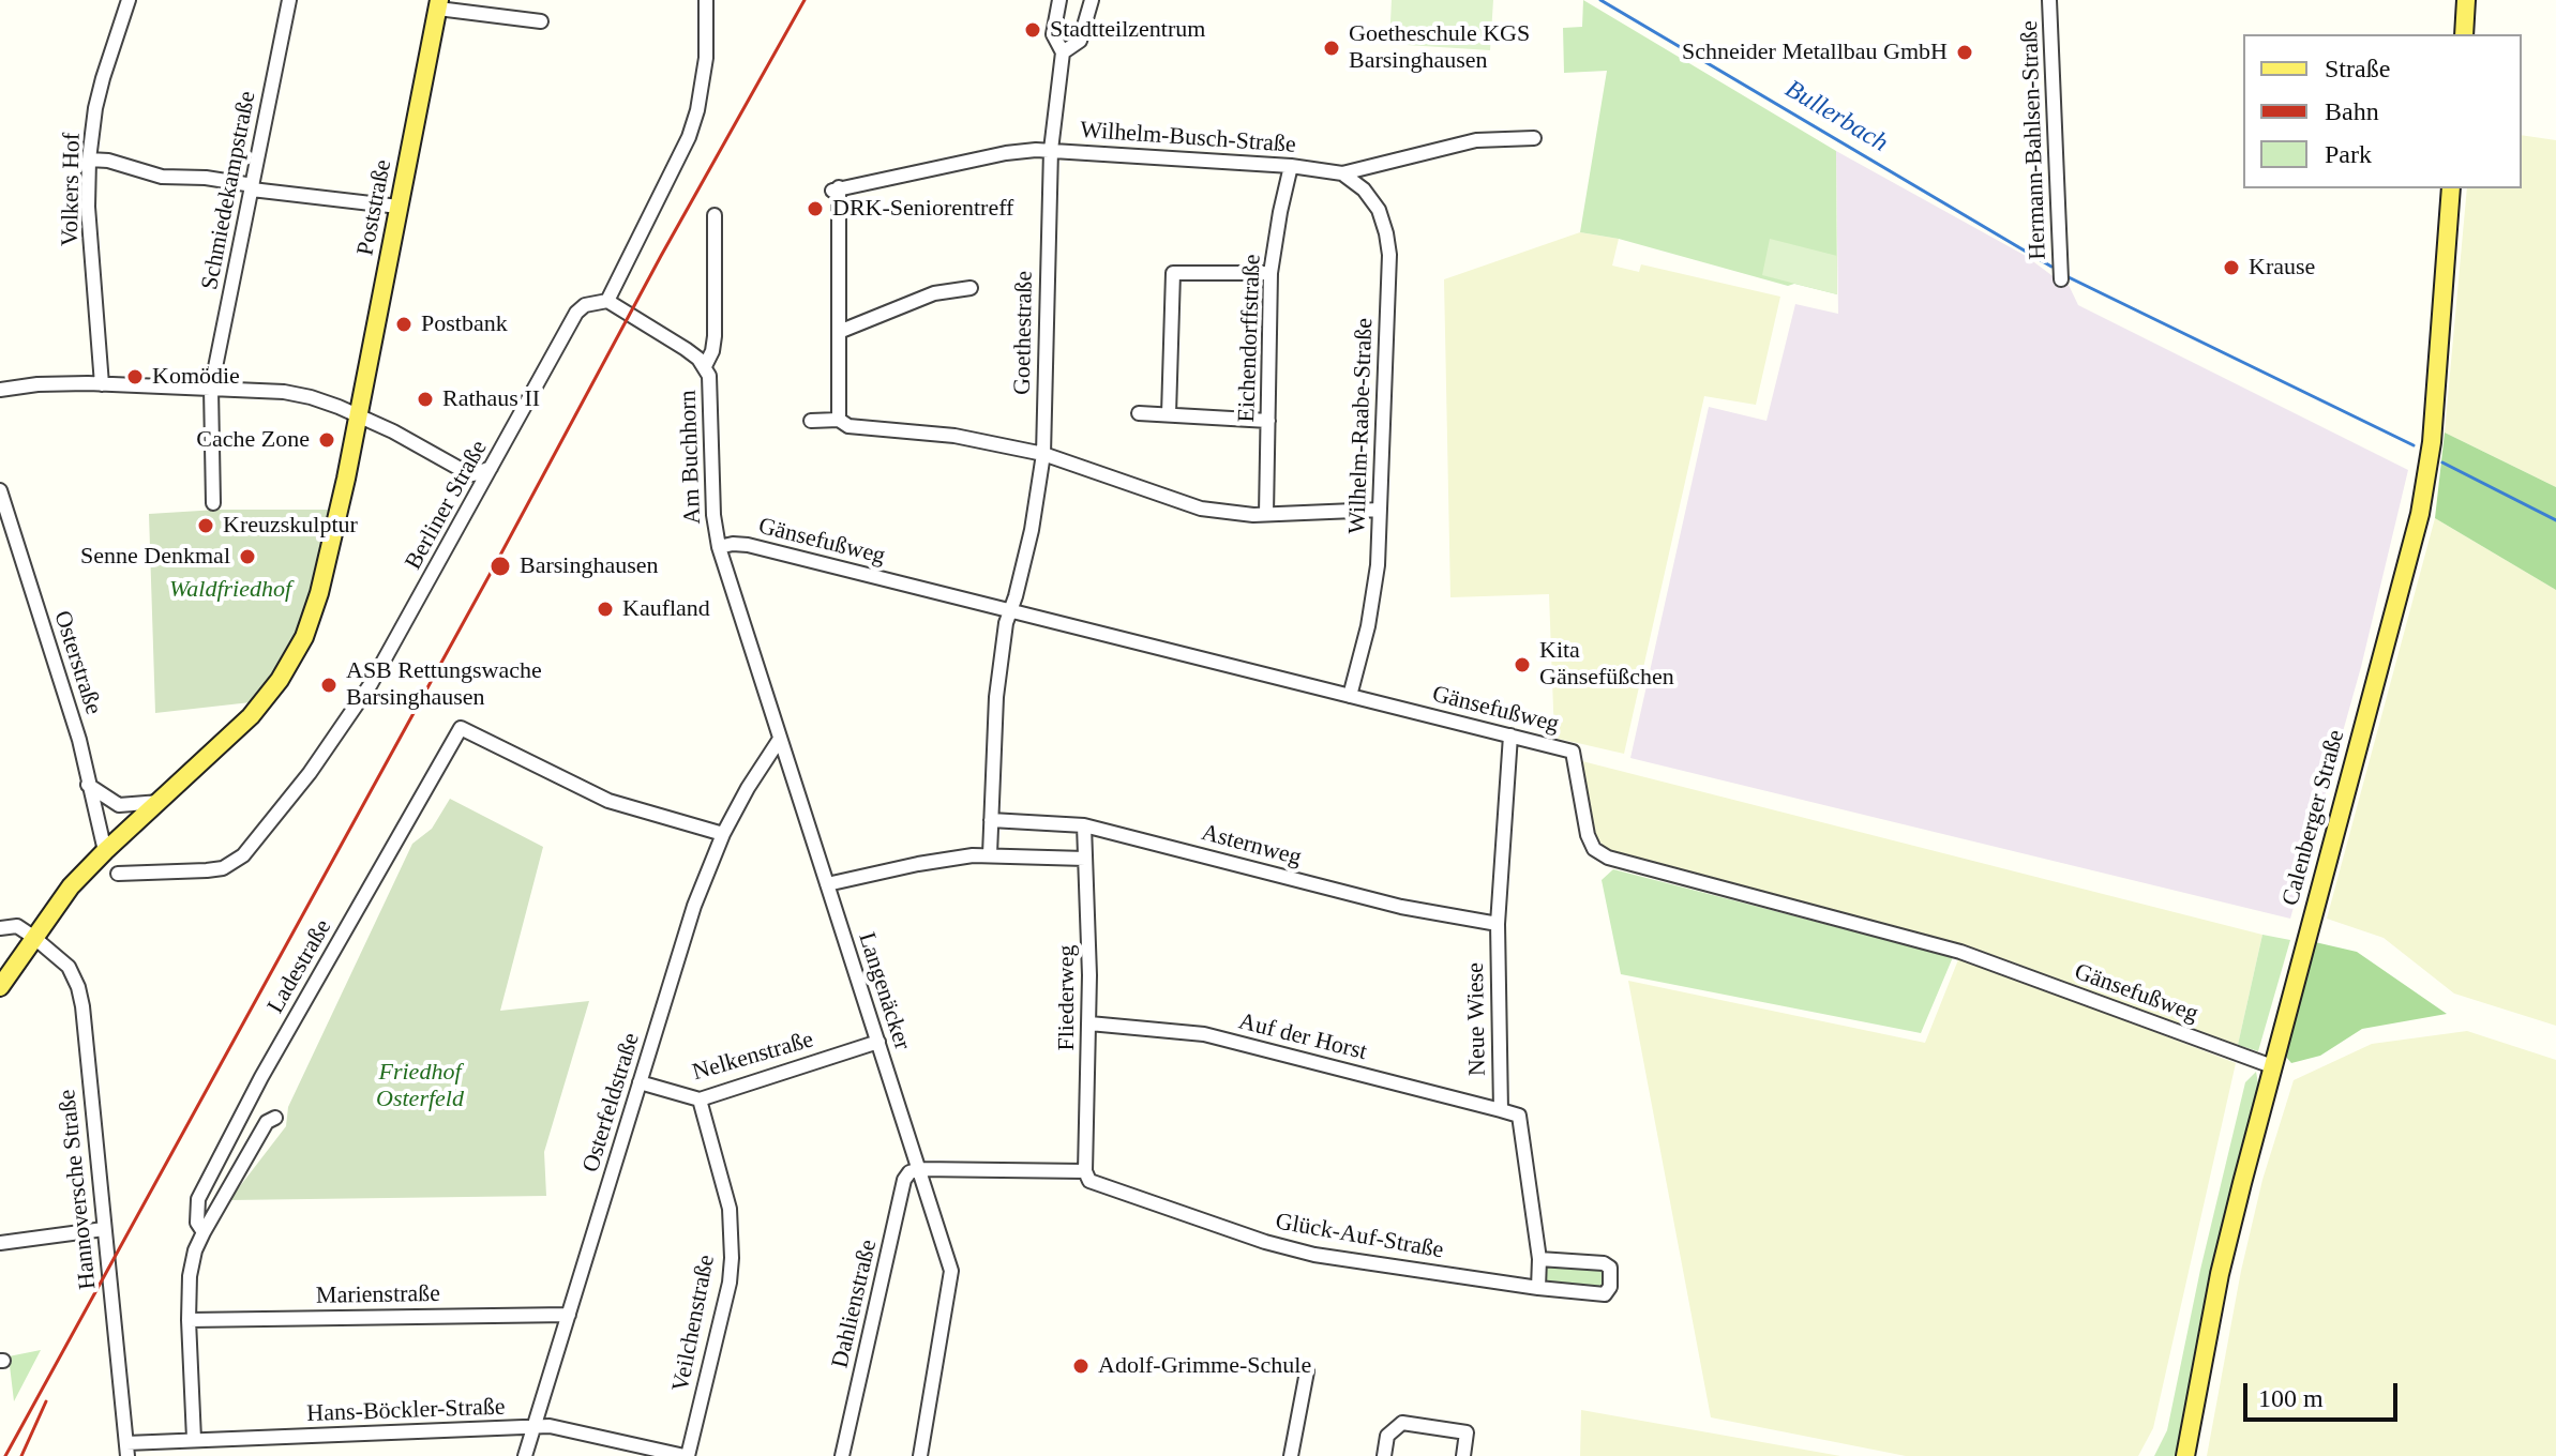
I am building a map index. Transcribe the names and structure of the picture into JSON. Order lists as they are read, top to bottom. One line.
{"streets":{"main road":["Poststraße","Calenberger Straße"],"street":["Wilhelm-Busch-Straße","Hermann-Bahlsen-Straße","Volkers Hof","Schmiedekampstraße","Goethestraße","Eichendorffstraße","Wilhelm-Raabe-Straße","Am Buchhorn","Berliner Straße","Gänsefußweg","Osterstraße","Asternweg","Ladestraße","Langenäcker","Fliederweg","Neue Wiese","Auf der Horst","Nelkenstraße","Osterfeldstraße","Hannoversche Straße","Glück-Auf-Straße","Marienstraße","Dahlienstraße","Veilchenstraße","Hans-Böckler-Straße"]},"crossings":[["Wilhelm-Busch-Straße","Goethestraße"],["Wilhelm-Busch-Straße","Eichendorffstraße"],["Wilhelm-Busch-Straße","Wilhelm-Raabe-Straße"],["Poststraße","Osterstraße"],["Poststraße","Hannoversche Straße"],["Goethestraße","Gänsefußweg"],["Goethestraße","Asternweg"],["Wilhelm-Raabe-Straße","Gänsefußweg"],["Am Buchhorn","Berliner Straße"],["Am Buchhorn","Gänsefußweg"],["Am Buchhorn","Langenäcker"],["Gänsefußweg","Calenberger Straße"],["Gänsefußweg","Langenäcker"],["Gänsefußweg","Neue Wiese"],["Asternweg","Fliederweg"],["Asternweg","Neue Wiese"],["Ladestraße","Osterfeldstraße"],["Langenäcker","Nelkenstraße"],["Langenäcker","Osterfeldstraße"],["Langenäcker","Glück-Auf-Straße"],["Langenäcker","Dahlienstraße"],["Fliederweg","Auf der Horst"],["Fliederweg","Glück-Auf-Straße"],["Neue Wiese","Auf der Horst"],["Nelkenstraße","Osterfeldstraße"],["Nelkenstraße","Veilchenstraße"],["Osterfeldstraße","Marienstraße"],["Osterfeldstraße","Hans-Böckler-Straße"],["Hannoversche Straße","Hans-Böckler-Straße"],["Glück-Auf-Straße","Dahlienstraße"],["Veilchenstraße","Hans-Böckler-Straße"]],"water":["Bullerbach"],"parks":["Waldfriedhof","Friedhof Osterfeld"],"places":["Stadtteilzentrum","Goetheschule KGS Barsinghausen","Schneider Metallbau GmbH","DRK-Seniorentreff","Krause","Postbank","Komödie","Rathaus II","Cache Zone","Kreuzskulptur","Senne Denkmal","Barsinghausen","Kaufland","Kita Gänsefüßchen","ASB Rettungswache Barsinghausen","Adolf-Grimme-Schule"],"legend":["Straße","Bahn","Park"],"scale_bar":"100 m"}
